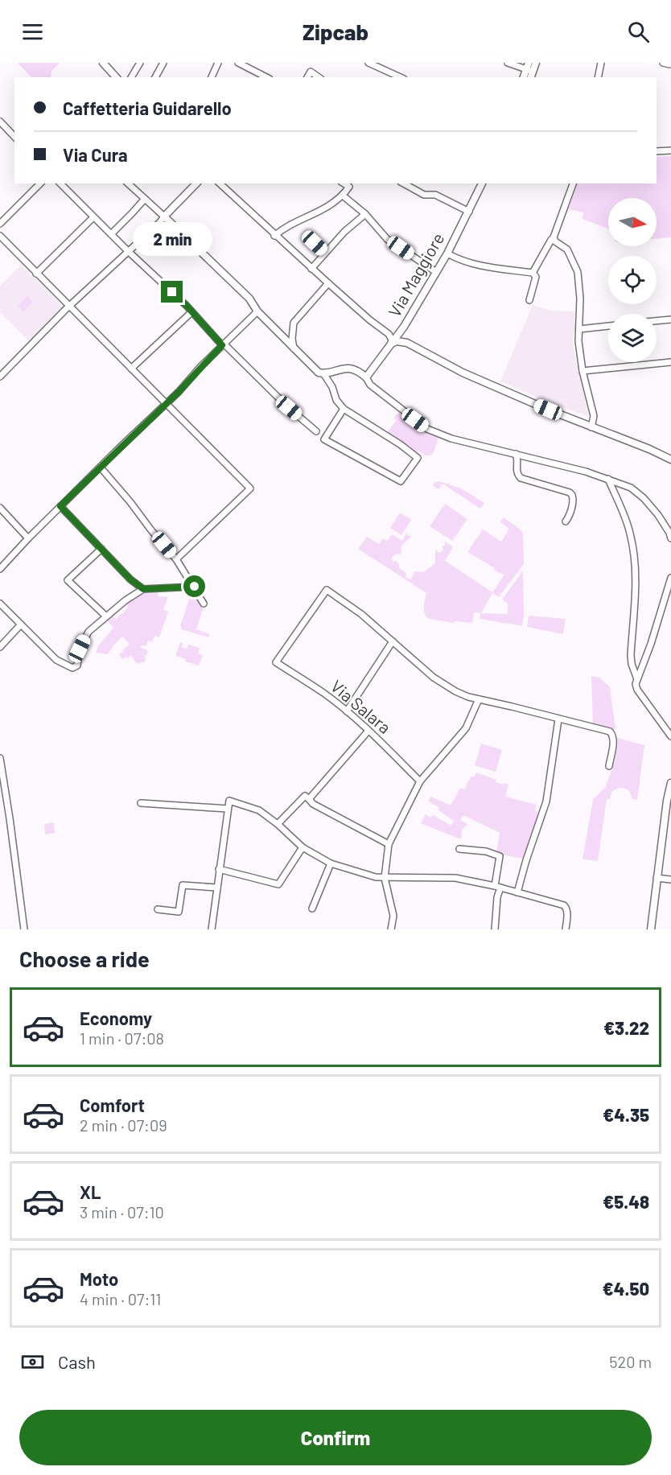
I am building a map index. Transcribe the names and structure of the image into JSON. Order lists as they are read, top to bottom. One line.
{"streets":{"street":["Via Maggiore","Via Salara"]},"north":"right","page":{"header":"Zipcab","banner":["Caffetteria Guidarello","Via Cura"],"bubble":"2 min","heading":"Choose a ride","list":[{"name":"Economy","note":"1 min · 07:08","value":"€3.22"},{"name":"Comfort","note":"2 min · 07:09","value":"€4.35"},{"name":"XL","note":"3 min · 07:10","value":"€5.48"},{"name":"Moto","note":"4 min · 07:11","value":"€4.50"}],"pay":["Cash","520 m"],"buttons":"Confirm"}}
